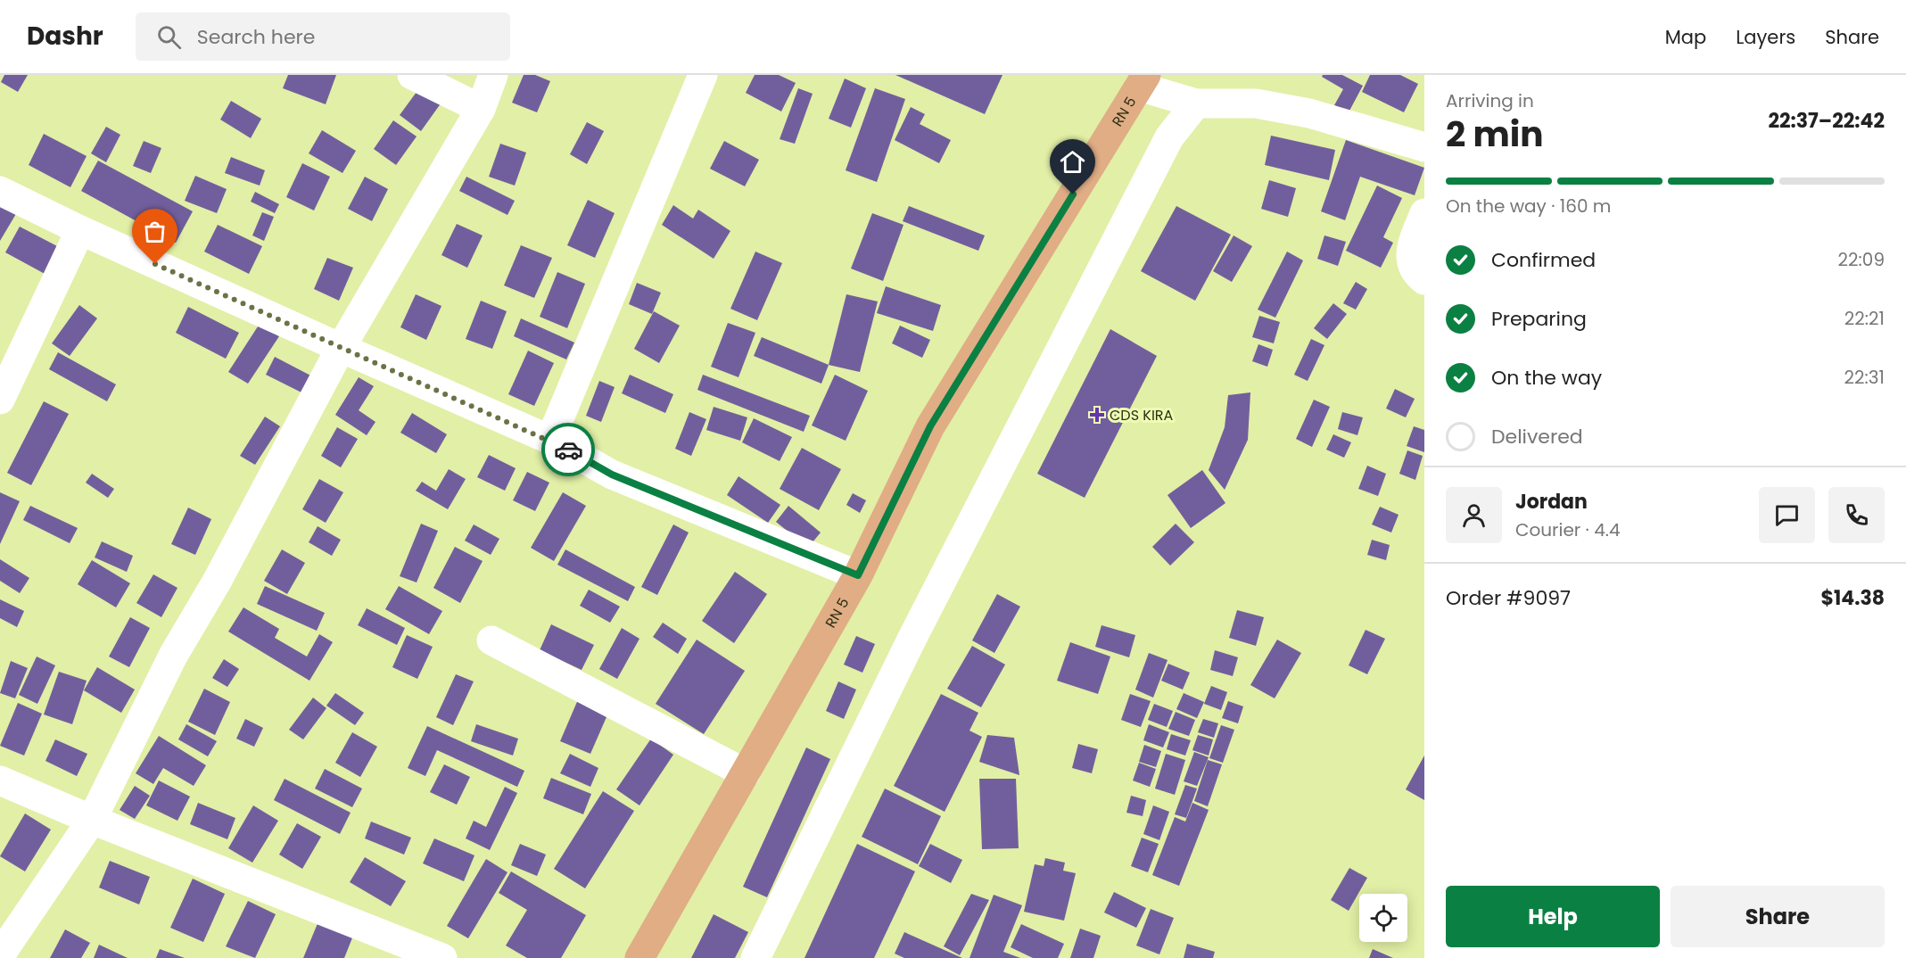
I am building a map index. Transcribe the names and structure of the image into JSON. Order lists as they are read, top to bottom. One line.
{"streets":{"main road":["RN 5"]},"places":{"health":["CDS KIRA"]},"page":{"header":"Dashr","search":"Search here","nav":["Map","Layers","Share"],"heading":["2 min","Arriving in","22:37–22:42"],"panel":["Jordan","Courier · 4.4","Order #9097","$14.38"],"bar":"On the way · 160 m","list":[["Confirmed","22:09"],["Preparing","22:21"],["On the way","22:31"],"Delivered"],"buttons":["Help","Share"]}}
